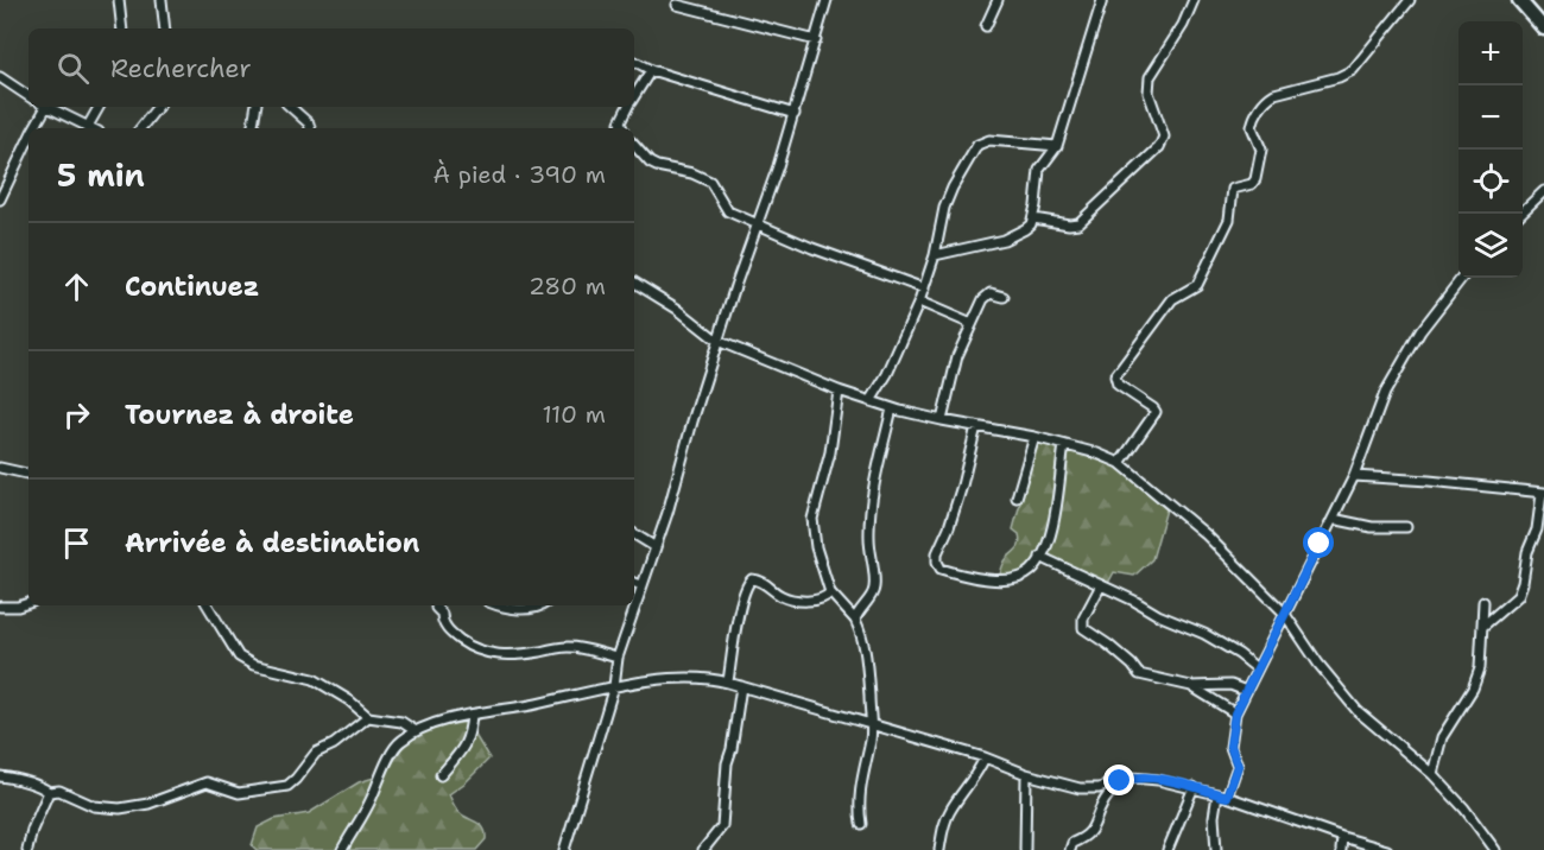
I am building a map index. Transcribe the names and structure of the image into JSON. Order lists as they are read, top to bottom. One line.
{"page":{"map_buttons":["+","−"],"search":"Rechercher","heading":["5 min","À pied · 390 m"],"list":[["Continuez","280 m"],["Tournez à droite","110 m"],"Arrivée à destination"]}}
